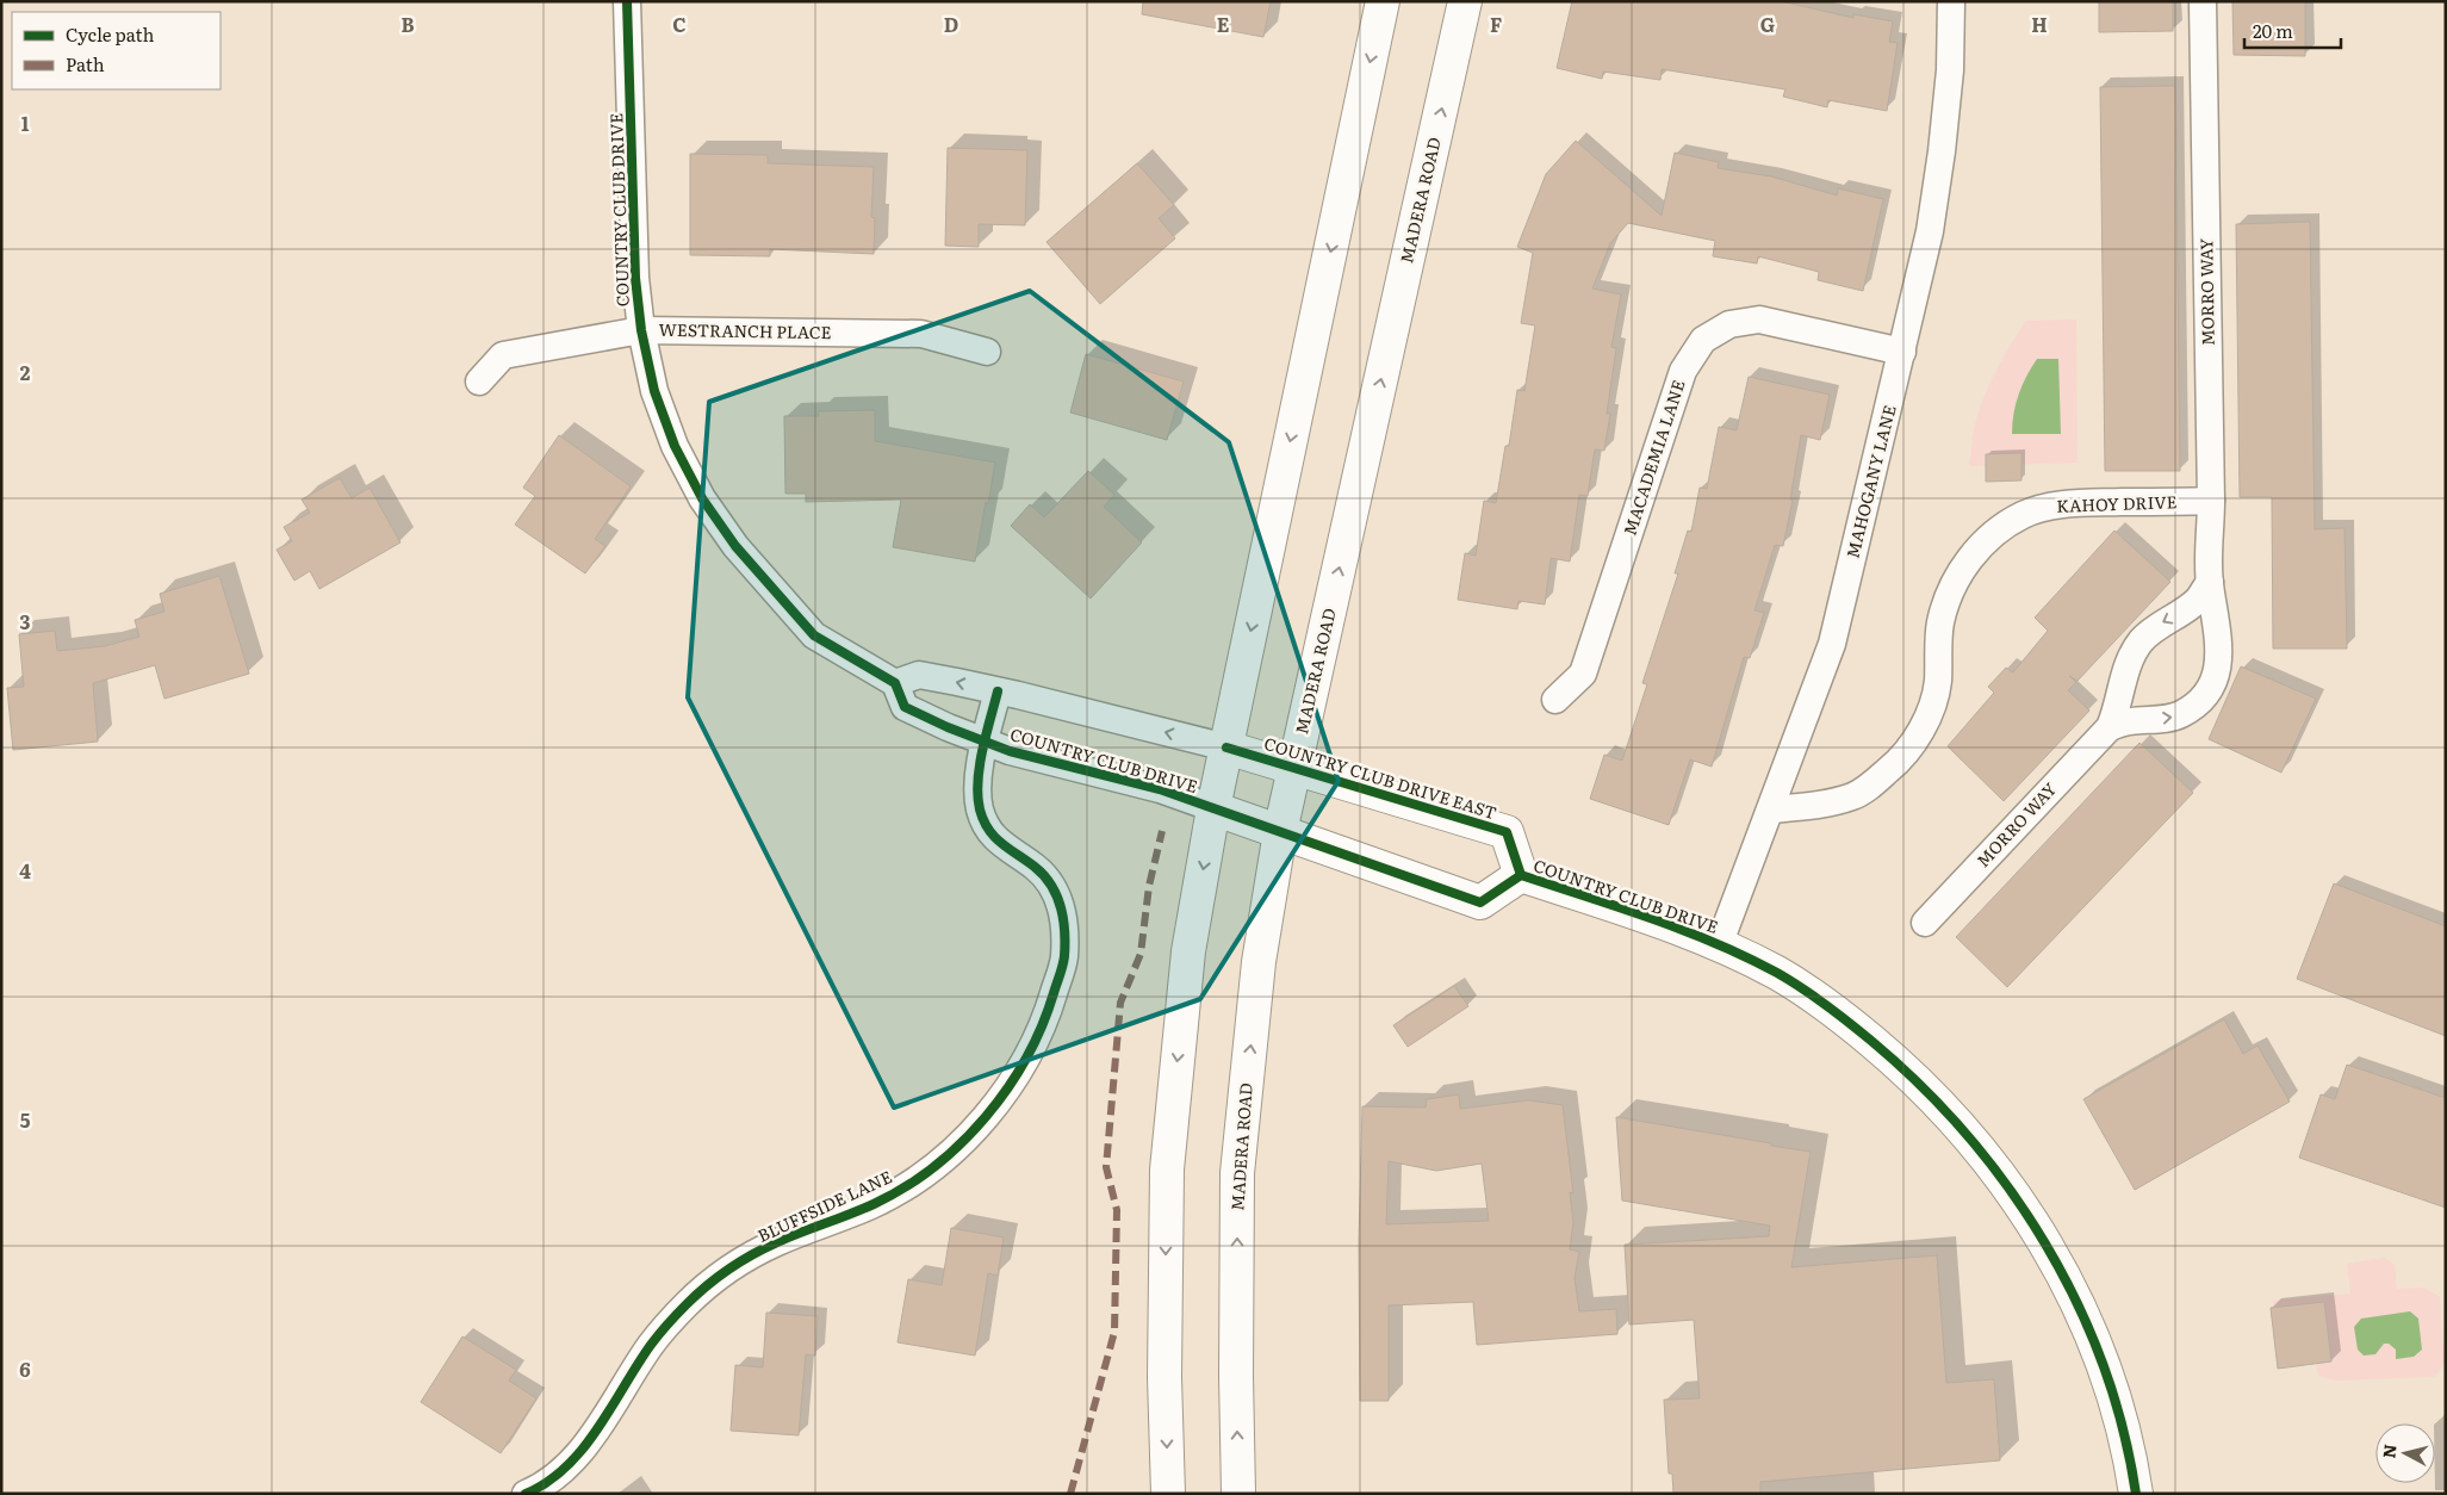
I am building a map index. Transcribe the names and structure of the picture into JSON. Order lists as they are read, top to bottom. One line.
{"streets":{"main road":["MADERA ROAD","COUNTRY CLUB DRIVE","COUNTRY CLUB DRIVE EAST"],"street":["MORRO WAY","WESTRANCH PLACE","MACADEMIA LANE","MAHOGANY LANE","KAHOY DRIVE","BLUFFSIDE LANE"]},"crossings":[["MADERA ROAD","COUNTRY CLUB DRIVE EAST"],["COUNTRY CLUB DRIVE","WESTRANCH PLACE"],["COUNTRY CLUB DRIVE","MAHOGANY LANE"],["COUNTRY CLUB DRIVE","COUNTRY CLUB DRIVE EAST"],["COUNTRY CLUB DRIVE","BLUFFSIDE LANE"],["MORRO WAY","KAHOY DRIVE"],["MACADEMIA LANE","MAHOGANY LANE"],["MAHOGANY LANE","KAHOY DRIVE"]],"legend":["Cycle path","Path"],"scale_bar":"20 m","north":"left","grid":{"columns":["B","C","D","E","F","G","H"],"rows":["1","2","3","4","5","6"]}}
